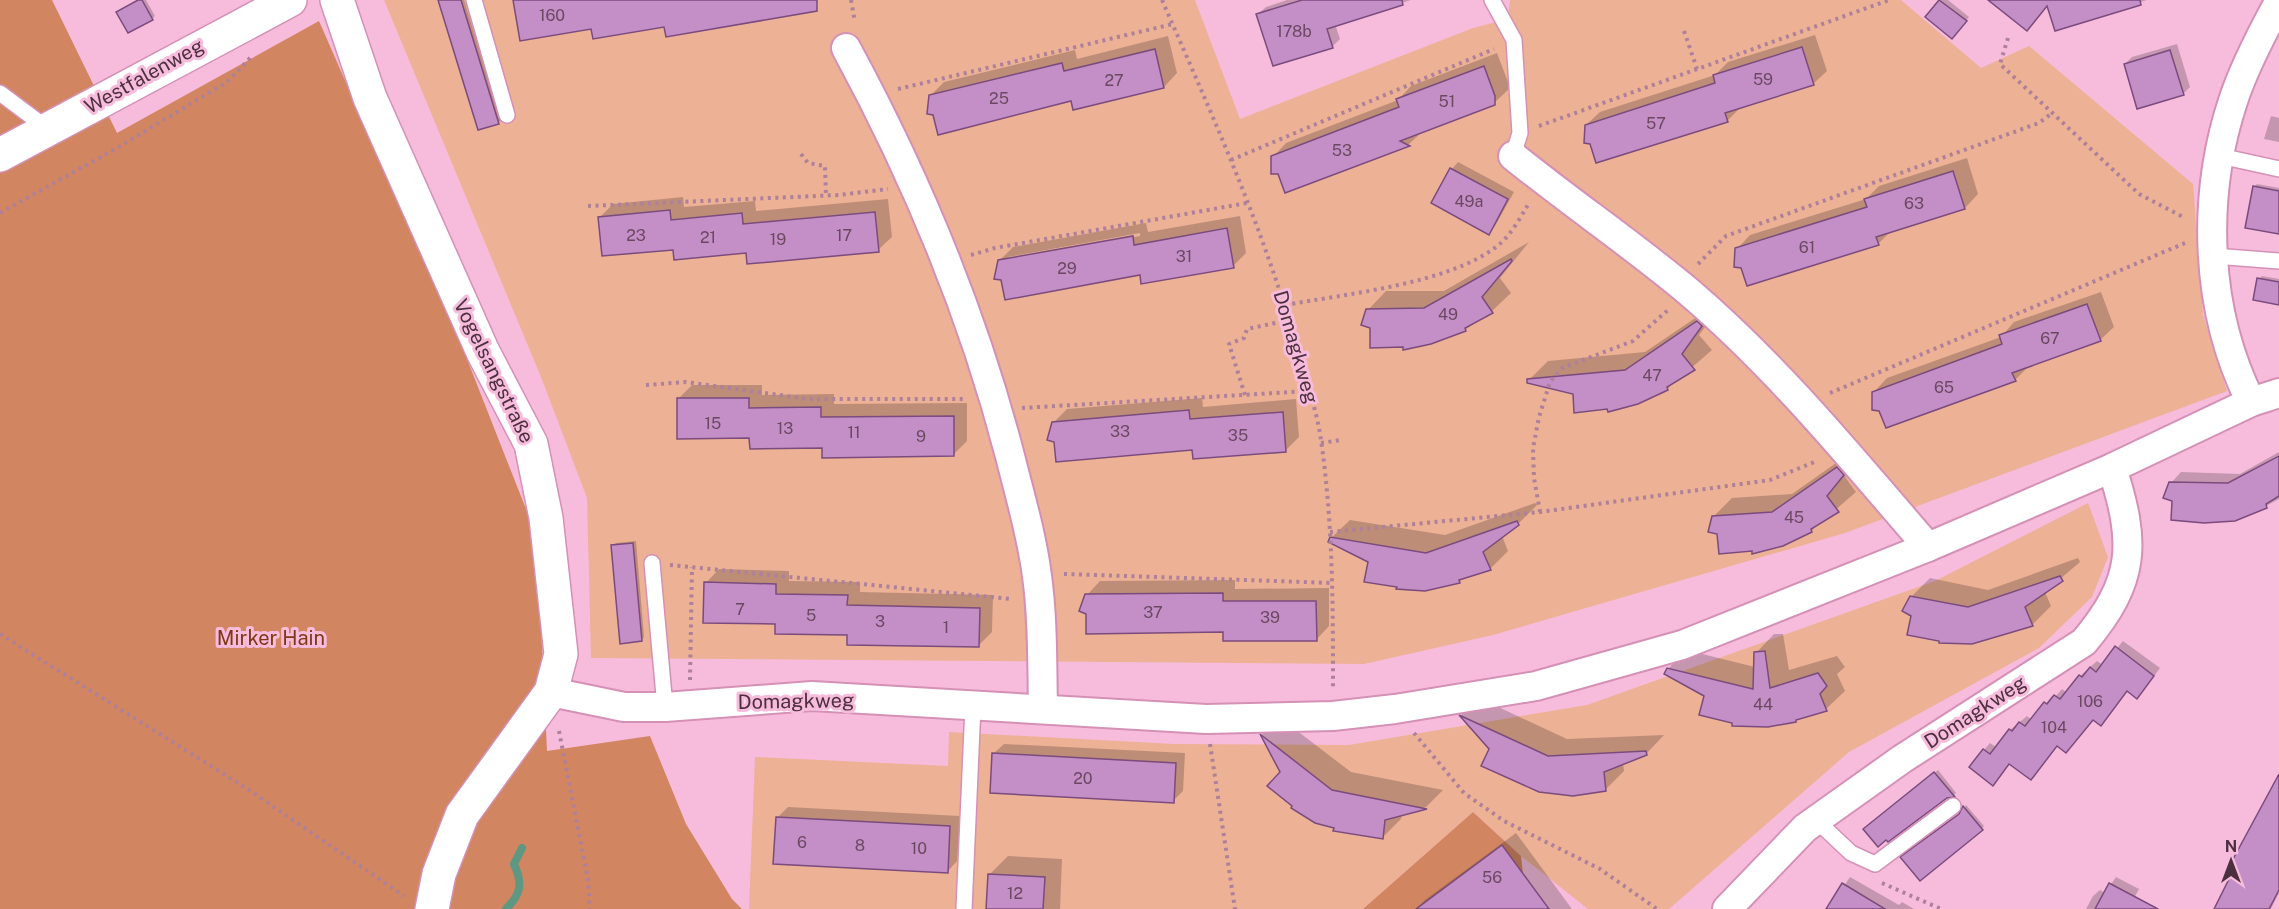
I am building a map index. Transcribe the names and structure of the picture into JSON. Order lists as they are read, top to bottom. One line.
{"streets":{"street":["Westfalenweg","Domagkweg","Vogelsangstraße"]},"crossings":[["Domagkweg","Vogelsangstraße"]],"parks":["Mirker Hain"],"house_numbers":["160","178b","59","27","25","51","57","53","49a","63","23","17","21","19","61","31","29","49","67","47","65","15","13","33","11","35","9","45","7","37","5","39","3","1","106","44","104","20","6","8","10","56","12"],"north":"top"}
